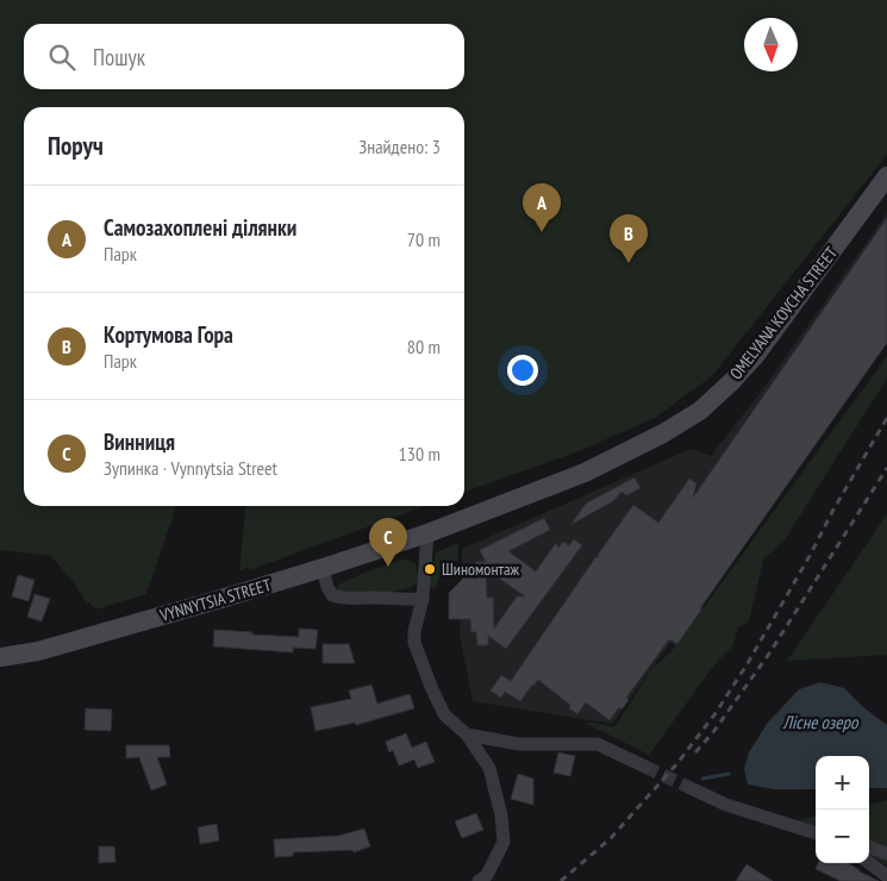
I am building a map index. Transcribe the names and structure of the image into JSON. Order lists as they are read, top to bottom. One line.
{"streets":{"main road":["OMELYANA KOVCHA STREET","VYNNYTSIA STREET"]},"crossings":[["OMELYANA KOVCHA STREET","VYNNYTSIA STREET"]],"water":["Лісне озеро"],"places":["Шиномонтаж"],"north":"bottom","page":{"search":"Пошук","heading":["Поруч","Знайдено: 3"],"pins":["A","B","C"],"list":[{"mark":"A","name":"Самозахоплені ділянки","note":"Парк","value":"70 m"},{"mark":"B","name":"Кортумова Гора","note":"Парк","value":"80 m"},{"mark":"C","name":"Винниця","note":"Зупинка · Vynnytsia Street","value":"130 m"}],"map_buttons":["+","−"]}}
